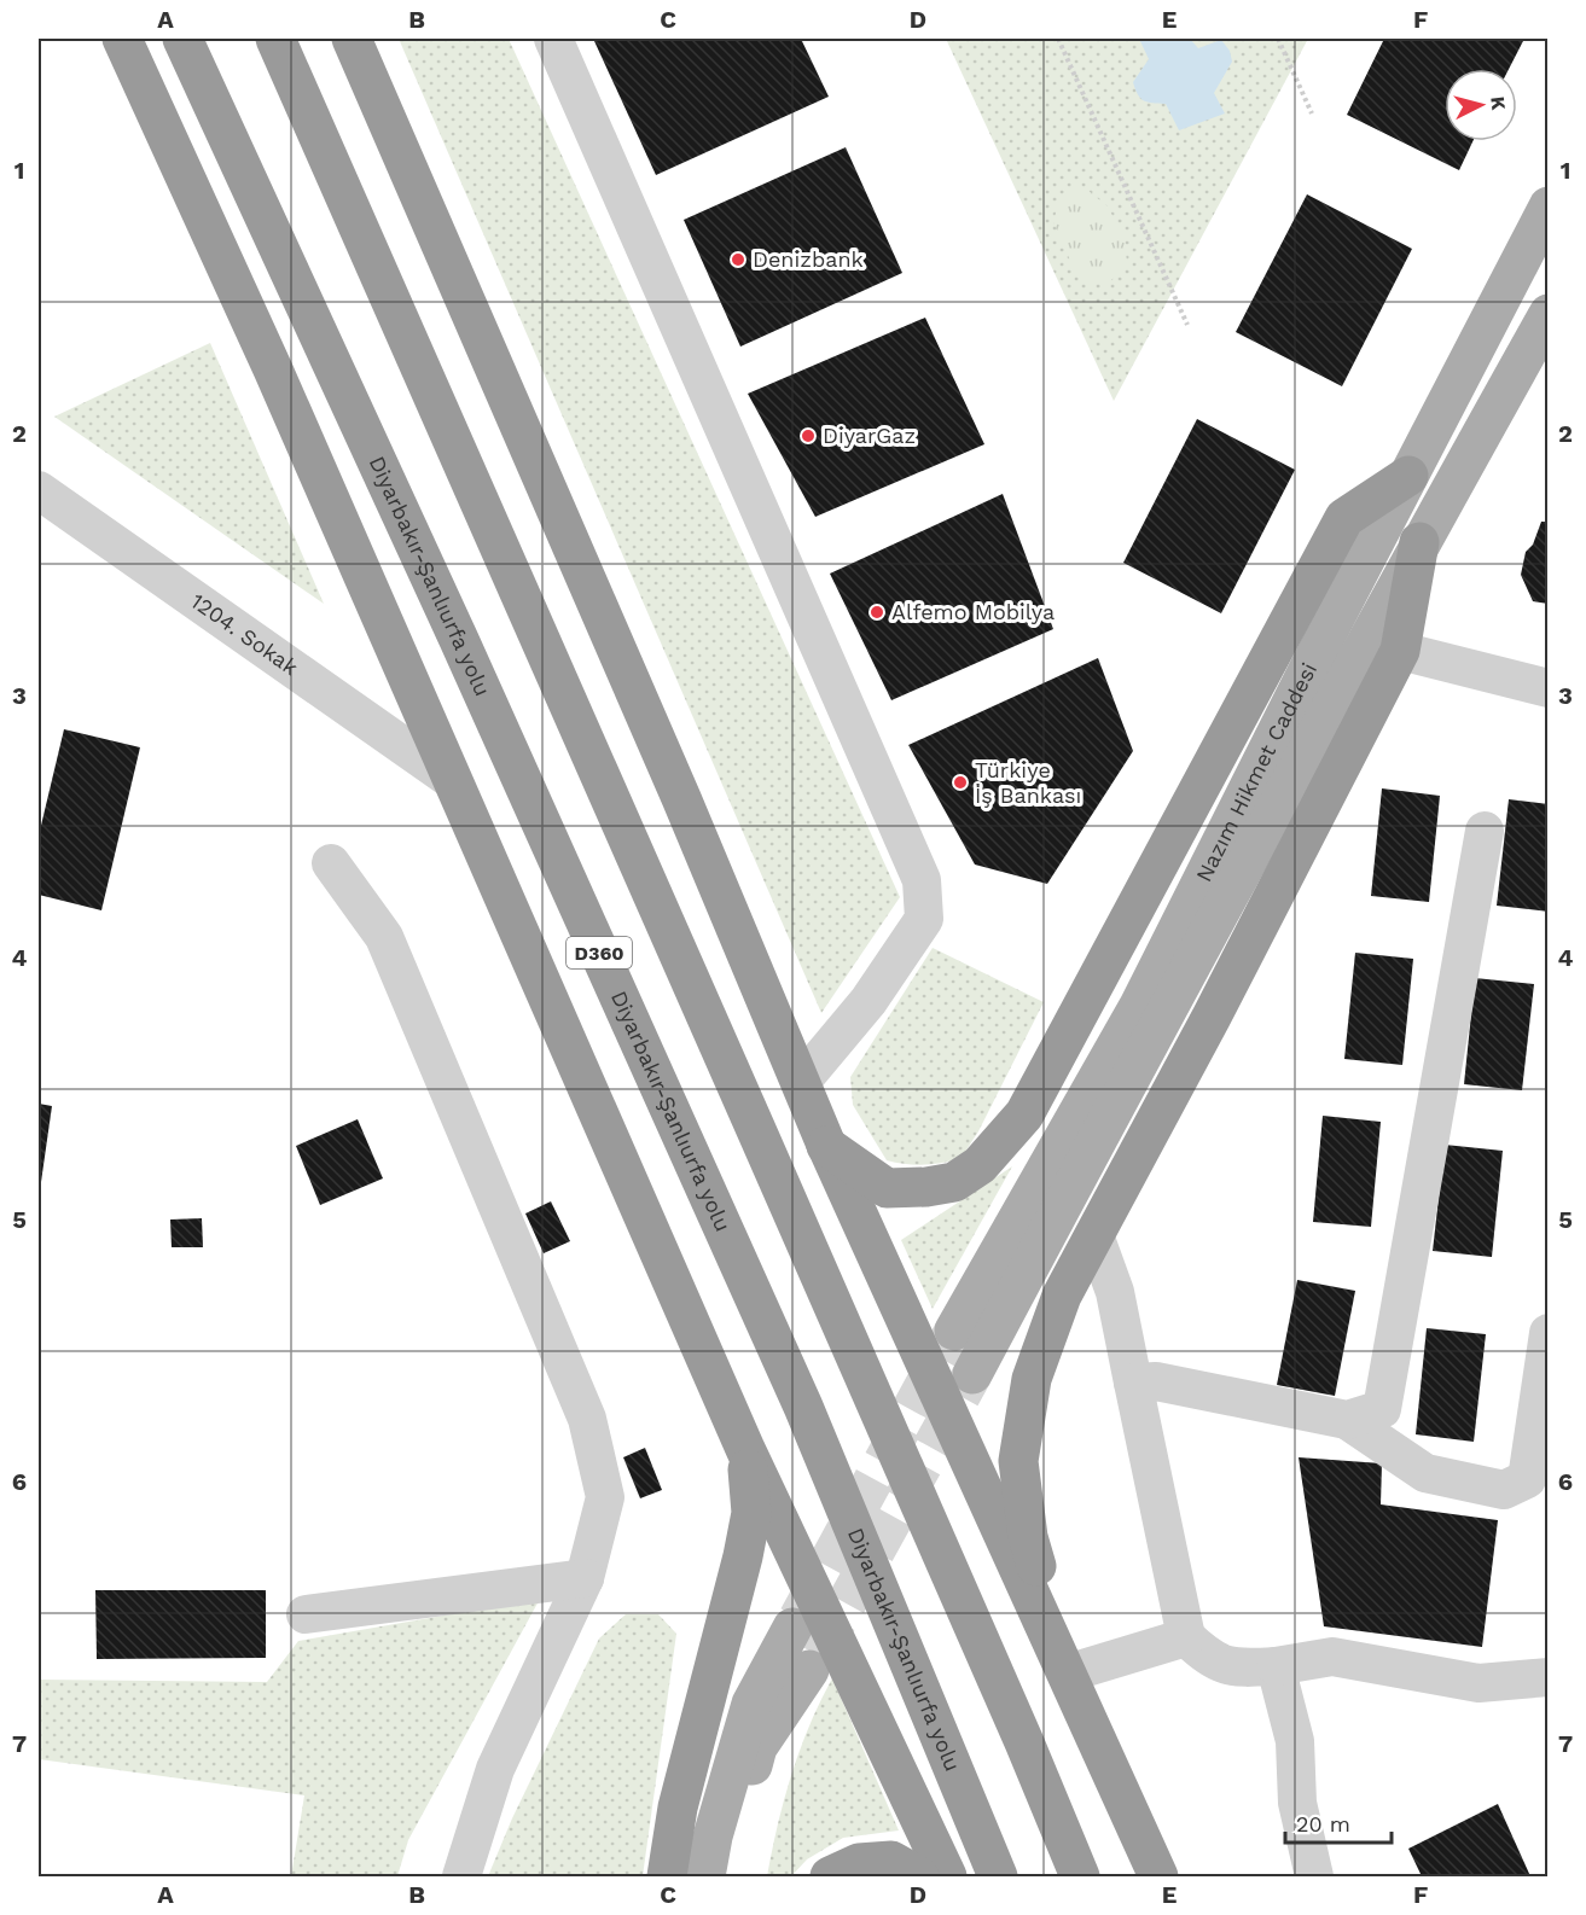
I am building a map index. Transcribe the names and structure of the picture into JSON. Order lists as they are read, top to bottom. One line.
{"streets":{"highway":["Diyarbakır-Şanlıurfa yolu","D360"],"main road":["Nazım Hikmet Caddesi"],"street":["1204. Sokak"]},"places":["Denizbank","DiyarGaz","Alfemo Mobilya","Türkiye İş Bankası"],"scale_bar":"20 m","north":"right","grid":{"columns":["A","B","C","D","E","F"],"rows":["1","2","3","4","5","6","7"]}}
